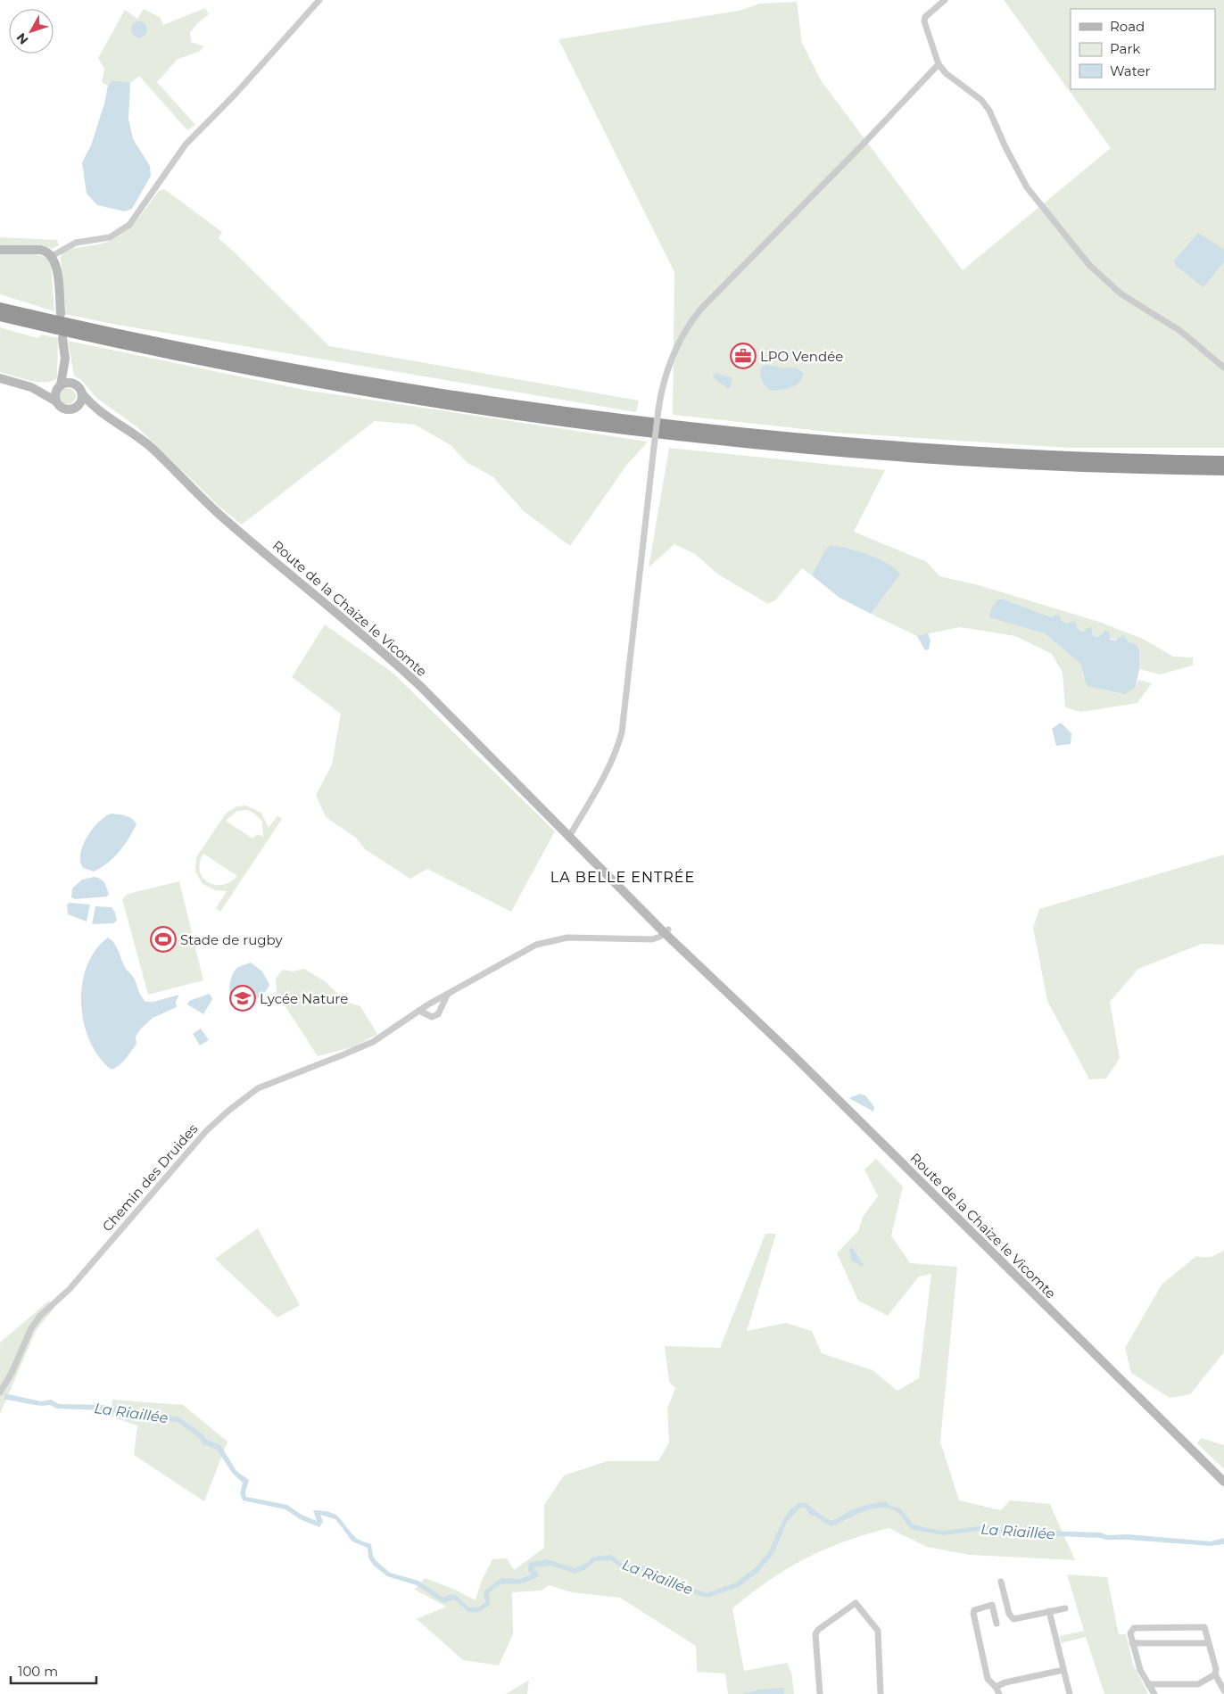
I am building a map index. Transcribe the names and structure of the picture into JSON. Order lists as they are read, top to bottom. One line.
{"streets":{"main road":["Route de la Chaize le Vicomte"],"street":["Chemin des Druides"]},"crossings":[["Route de la Chaize le Vicomte","Chemin des Druides"]],"districts":["LA BELLE ENTRÉE"],"water":["La Riaillée"],"places":{"office":["LPO Vendée"],"sports":["Stade de rugby"],"school or university":["Lycée Nature"]},"legend":["Road","Park","Water"],"scale_bar":"100 m","north":"bottom left"}
